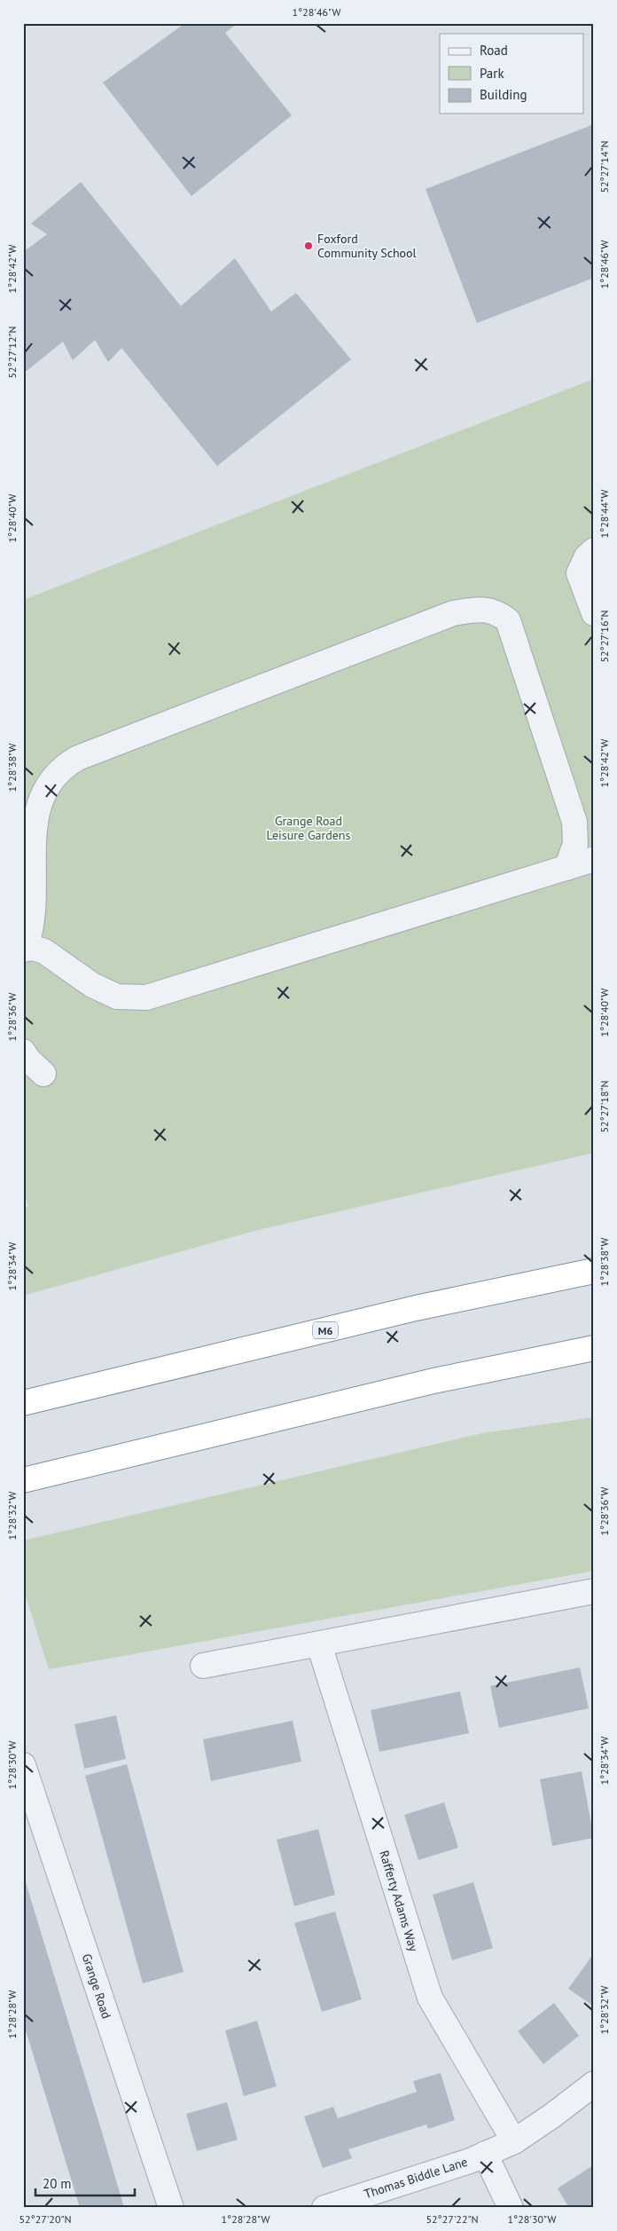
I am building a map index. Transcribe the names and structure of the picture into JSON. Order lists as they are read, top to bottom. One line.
{"streets":{"highway":["M6"],"street":["Rafferty Adams Way","Grange Road","Thomas Biddle Lane"]},"crossings":[["Rafferty Adams Way","Thomas Biddle Lane"]],"parks":["Grange Road Leisure Gardens"],"places":["Foxford Community School"],"legend":["Road","Park","Building"],"scale_bar":"20 m","coordinates":["1°28'46\"W","52°27'14\"N","1°28'42\"W","52°27'12\"N","1°28'44\"W","1°28'40\"W","52°27'16\"N","1°28'38\"W","1°28'36\"W","52°27'18\"N","1°28'34\"W","1°28'32\"W","1°28'30\"W","1°28'28\"W","52°27'20\"N","52°27'22\"N"]}
